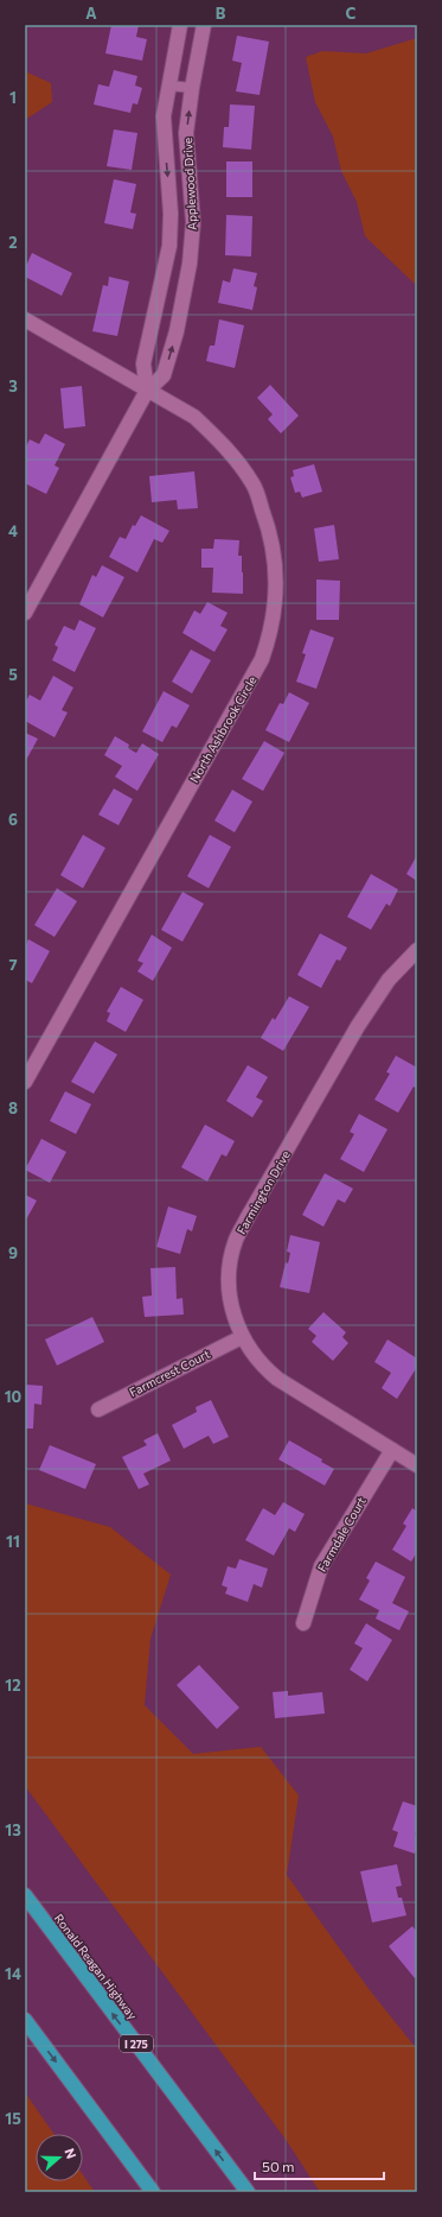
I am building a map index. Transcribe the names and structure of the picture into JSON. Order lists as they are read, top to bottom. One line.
{"streets":{"highway":["Ronald Reagan Highway","I 275"],"street":["Applewood Drive","North Ashbrook Circle","Farmington Drive","Farmcrest Court","Farmdale Court"]},"crossings":[["Applewood Drive","North Ashbrook Circle"],["Farmington Drive","Farmcrest Court"],["Farmington Drive","Farmdale Court"]],"scale_bar":"50 m","north":"right","grid":{"columns":["A","B","C"],"rows":["1","2","3","4","5","6","7","8","9","10","11","12","13","14","15"]}}
